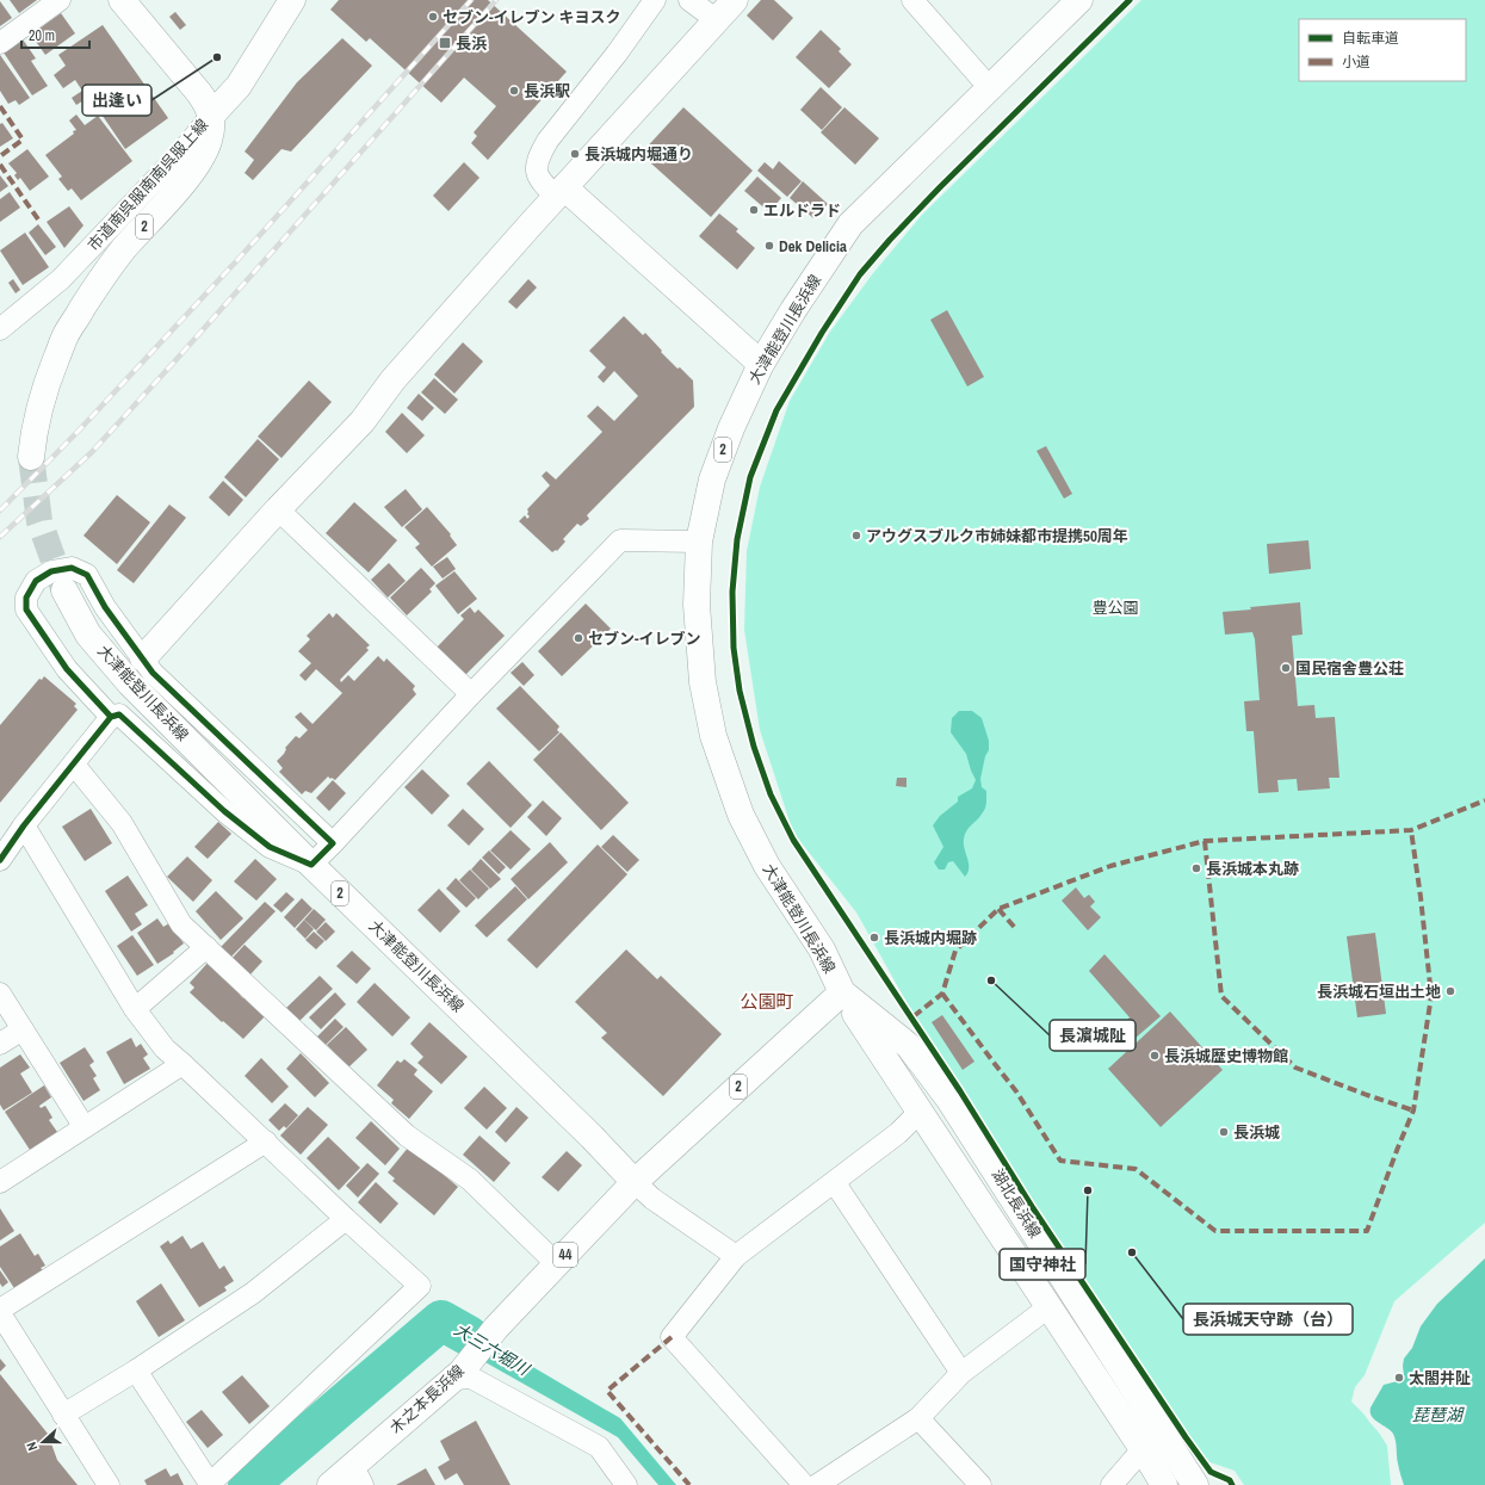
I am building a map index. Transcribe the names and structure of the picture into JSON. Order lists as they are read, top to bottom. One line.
{"streets":{"main road":["市道南呉服南南呉服上線","2","大津能登川長浜線","湖北長浜線","44","木之本長浜線"]},"crossings":[["市道南呉服南南呉服上線","2"],["2","大津能登川長浜線"],["2","湖北長浜線"],["2","木之本長浜線"],["大津能登川長浜線","湖北長浜線"],["大津能登川長浜線","木之本長浜線"]],"districts":["公園町"],"water":["大三六堀川","琵琶湖"],"parks":["豊公園"],"places":{"other":["セブン-イレブン キヨスク","出逢い","長浜駅","長浜城内堀通り","エルドラド","Dek Delicia","アウグスブルク市姉妹都市提携50周年","セブン-イレブン","国民宿舎豊公荘","長浜城本丸跡","長浜城内堀跡","長濵城阯","長浜城石垣出土地","長浜城歴史博物館","長浜城","国守神社","長浜城天守跡（台）","太閤井阯"],"transit":["長浜"]},"legend":["自転車道","小道"],"scale_bar":"20 m","north":"left"}
